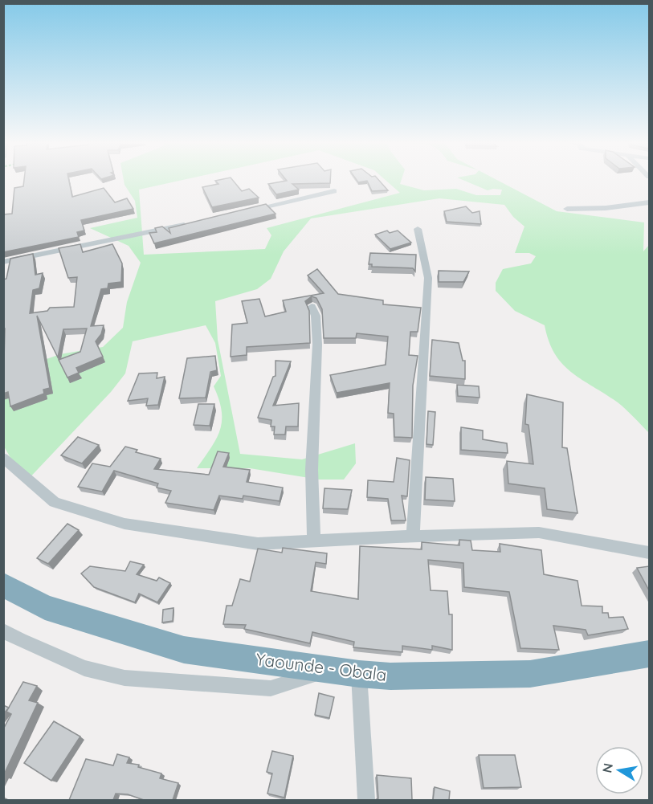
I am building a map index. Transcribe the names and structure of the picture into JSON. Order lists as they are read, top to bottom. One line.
{"streets":{"highway":["Yaounde - Obala"]},"north":"left"}
